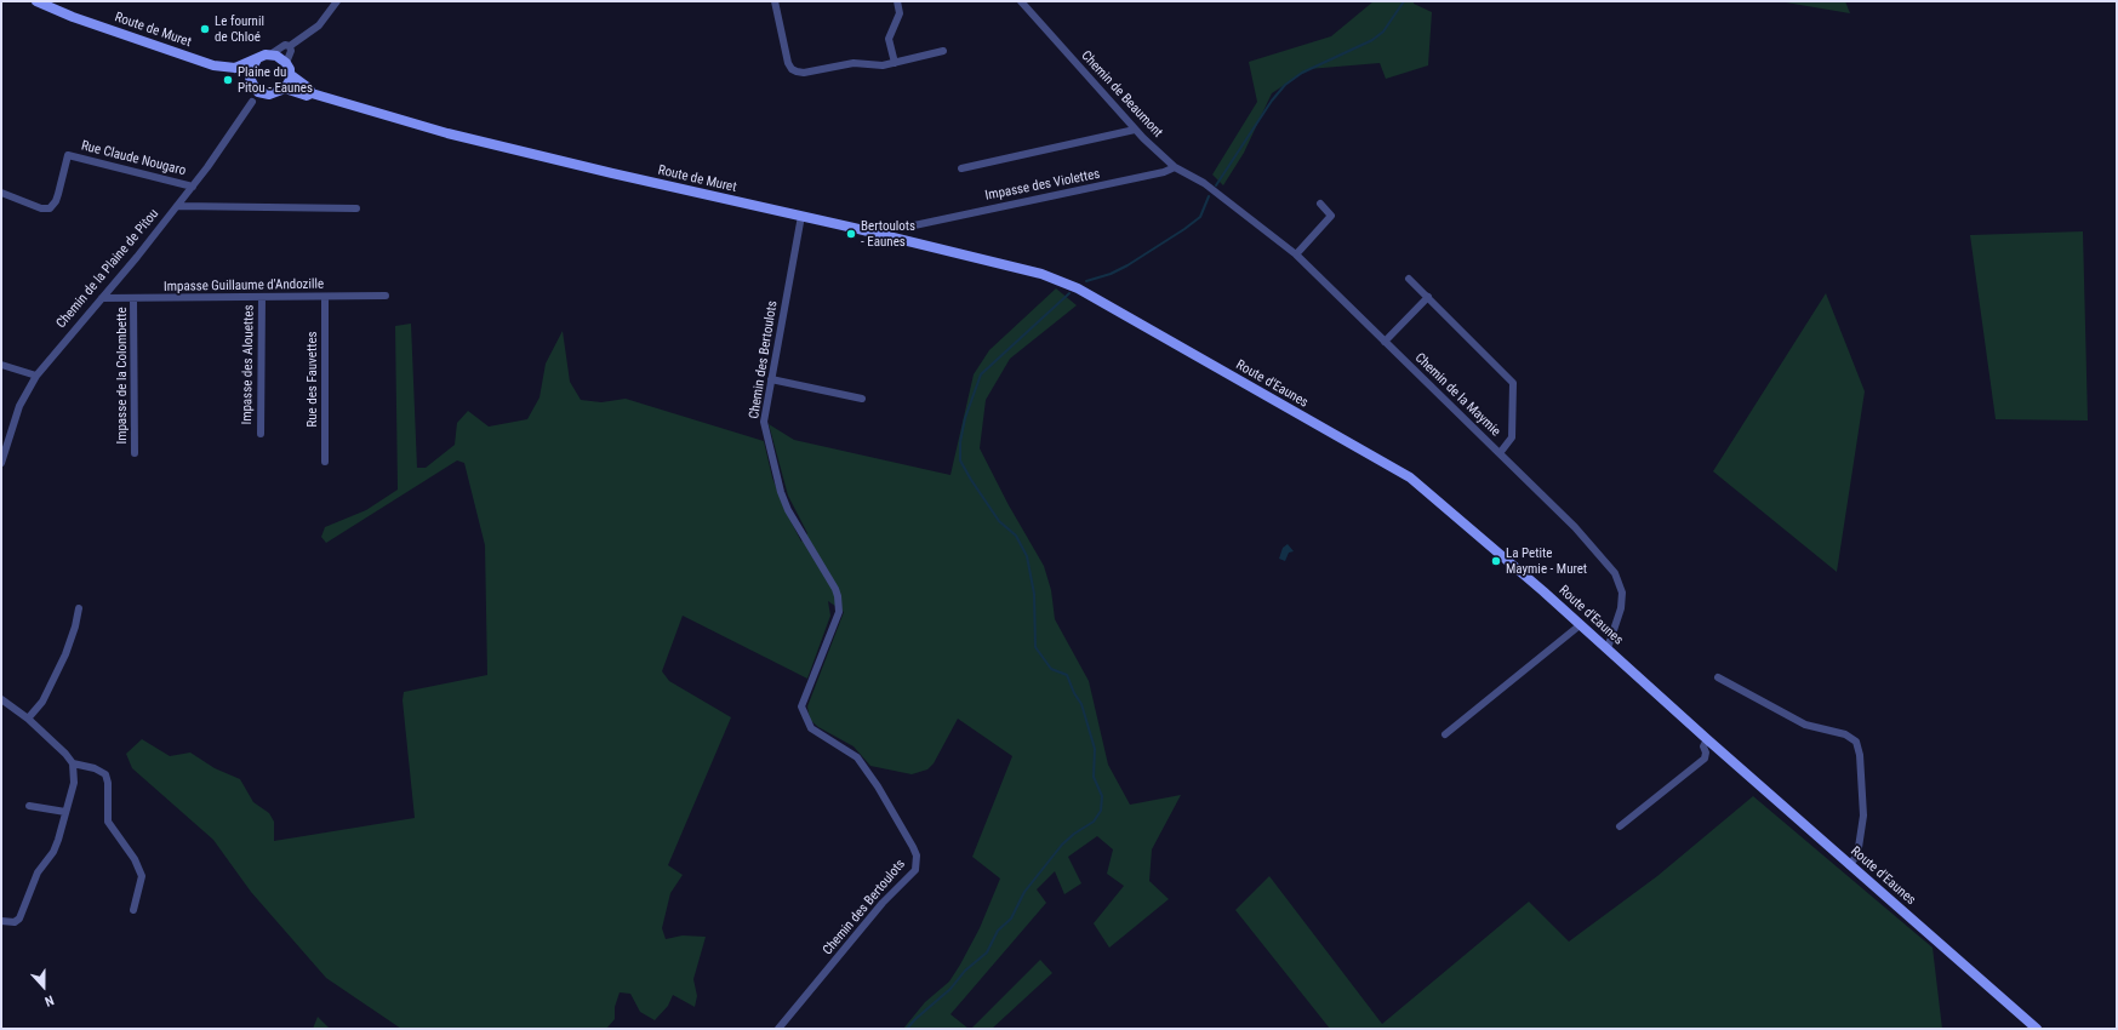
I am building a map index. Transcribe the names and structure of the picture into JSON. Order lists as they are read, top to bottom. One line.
{"streets":{"main road":["Route de Muret","Route d'Eaunes"],"street":["Chemin de Beaumont","Rue Claude Nougaro","Impasse des Violettes","Chemin de la Plaine de Pitou","Impasse Guillaume d'Andozille","Chemin des Bertoulots","Impasse des Alouettes","Impasse de la Colombette","Rue des Fauvettes","Chemin de la Maymie"]},"crossings":[["Route de Muret","Chemin des Bertoulots"],["Route de Muret","Route d'Eaunes"],["Chemin de Beaumont","Impasse des Violettes"],["Chemin de Beaumont","Chemin de la Maymie"],["Rue Claude Nougaro","Chemin de la Plaine de Pitou"],["Chemin de la Plaine de Pitou","Impasse Guillaume d'Andozille"],["Impasse Guillaume d'Andozille","Impasse des Alouettes"],["Impasse Guillaume d'Andozille","Impasse de la Colombette"],["Impasse Guillaume d'Andozille","Rue des Fauvettes"],["Route d'Eaunes","Chemin de la Maymie"]],"places":["Le fournil de Chloé","Plaine du Pitou - Eaunes","Bertoulots - Eaunes","La Petite Maymie - Muret"],"north":"bottom"}
